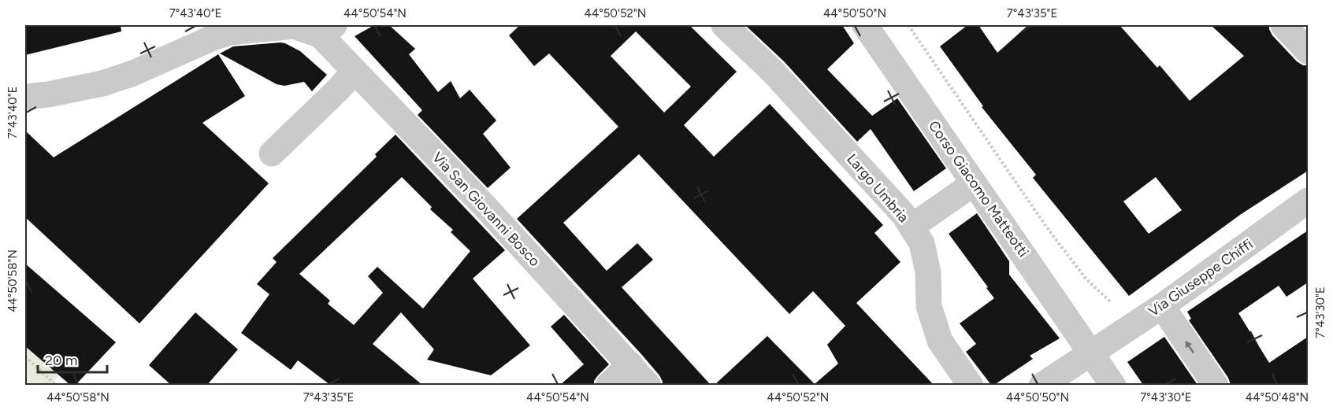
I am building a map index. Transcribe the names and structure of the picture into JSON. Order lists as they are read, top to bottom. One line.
{"streets":{"street":["Largo Umbria","Corso Giacomo Matteotti","Via San Giovanni Bosco","Via Giuseppe Chiffi"]},"crossings":[["Corso Giacomo Matteotti","Via Giuseppe Chiffi"]],"scale_bar":"20 m","coordinates":["7°43'40\"E","44°50'54\"N","44°50'52\"N","44°50'50\"N","7°43'35\"E","44°50'58\"N","7°43'30\"E","44°50'48\"N"]}
